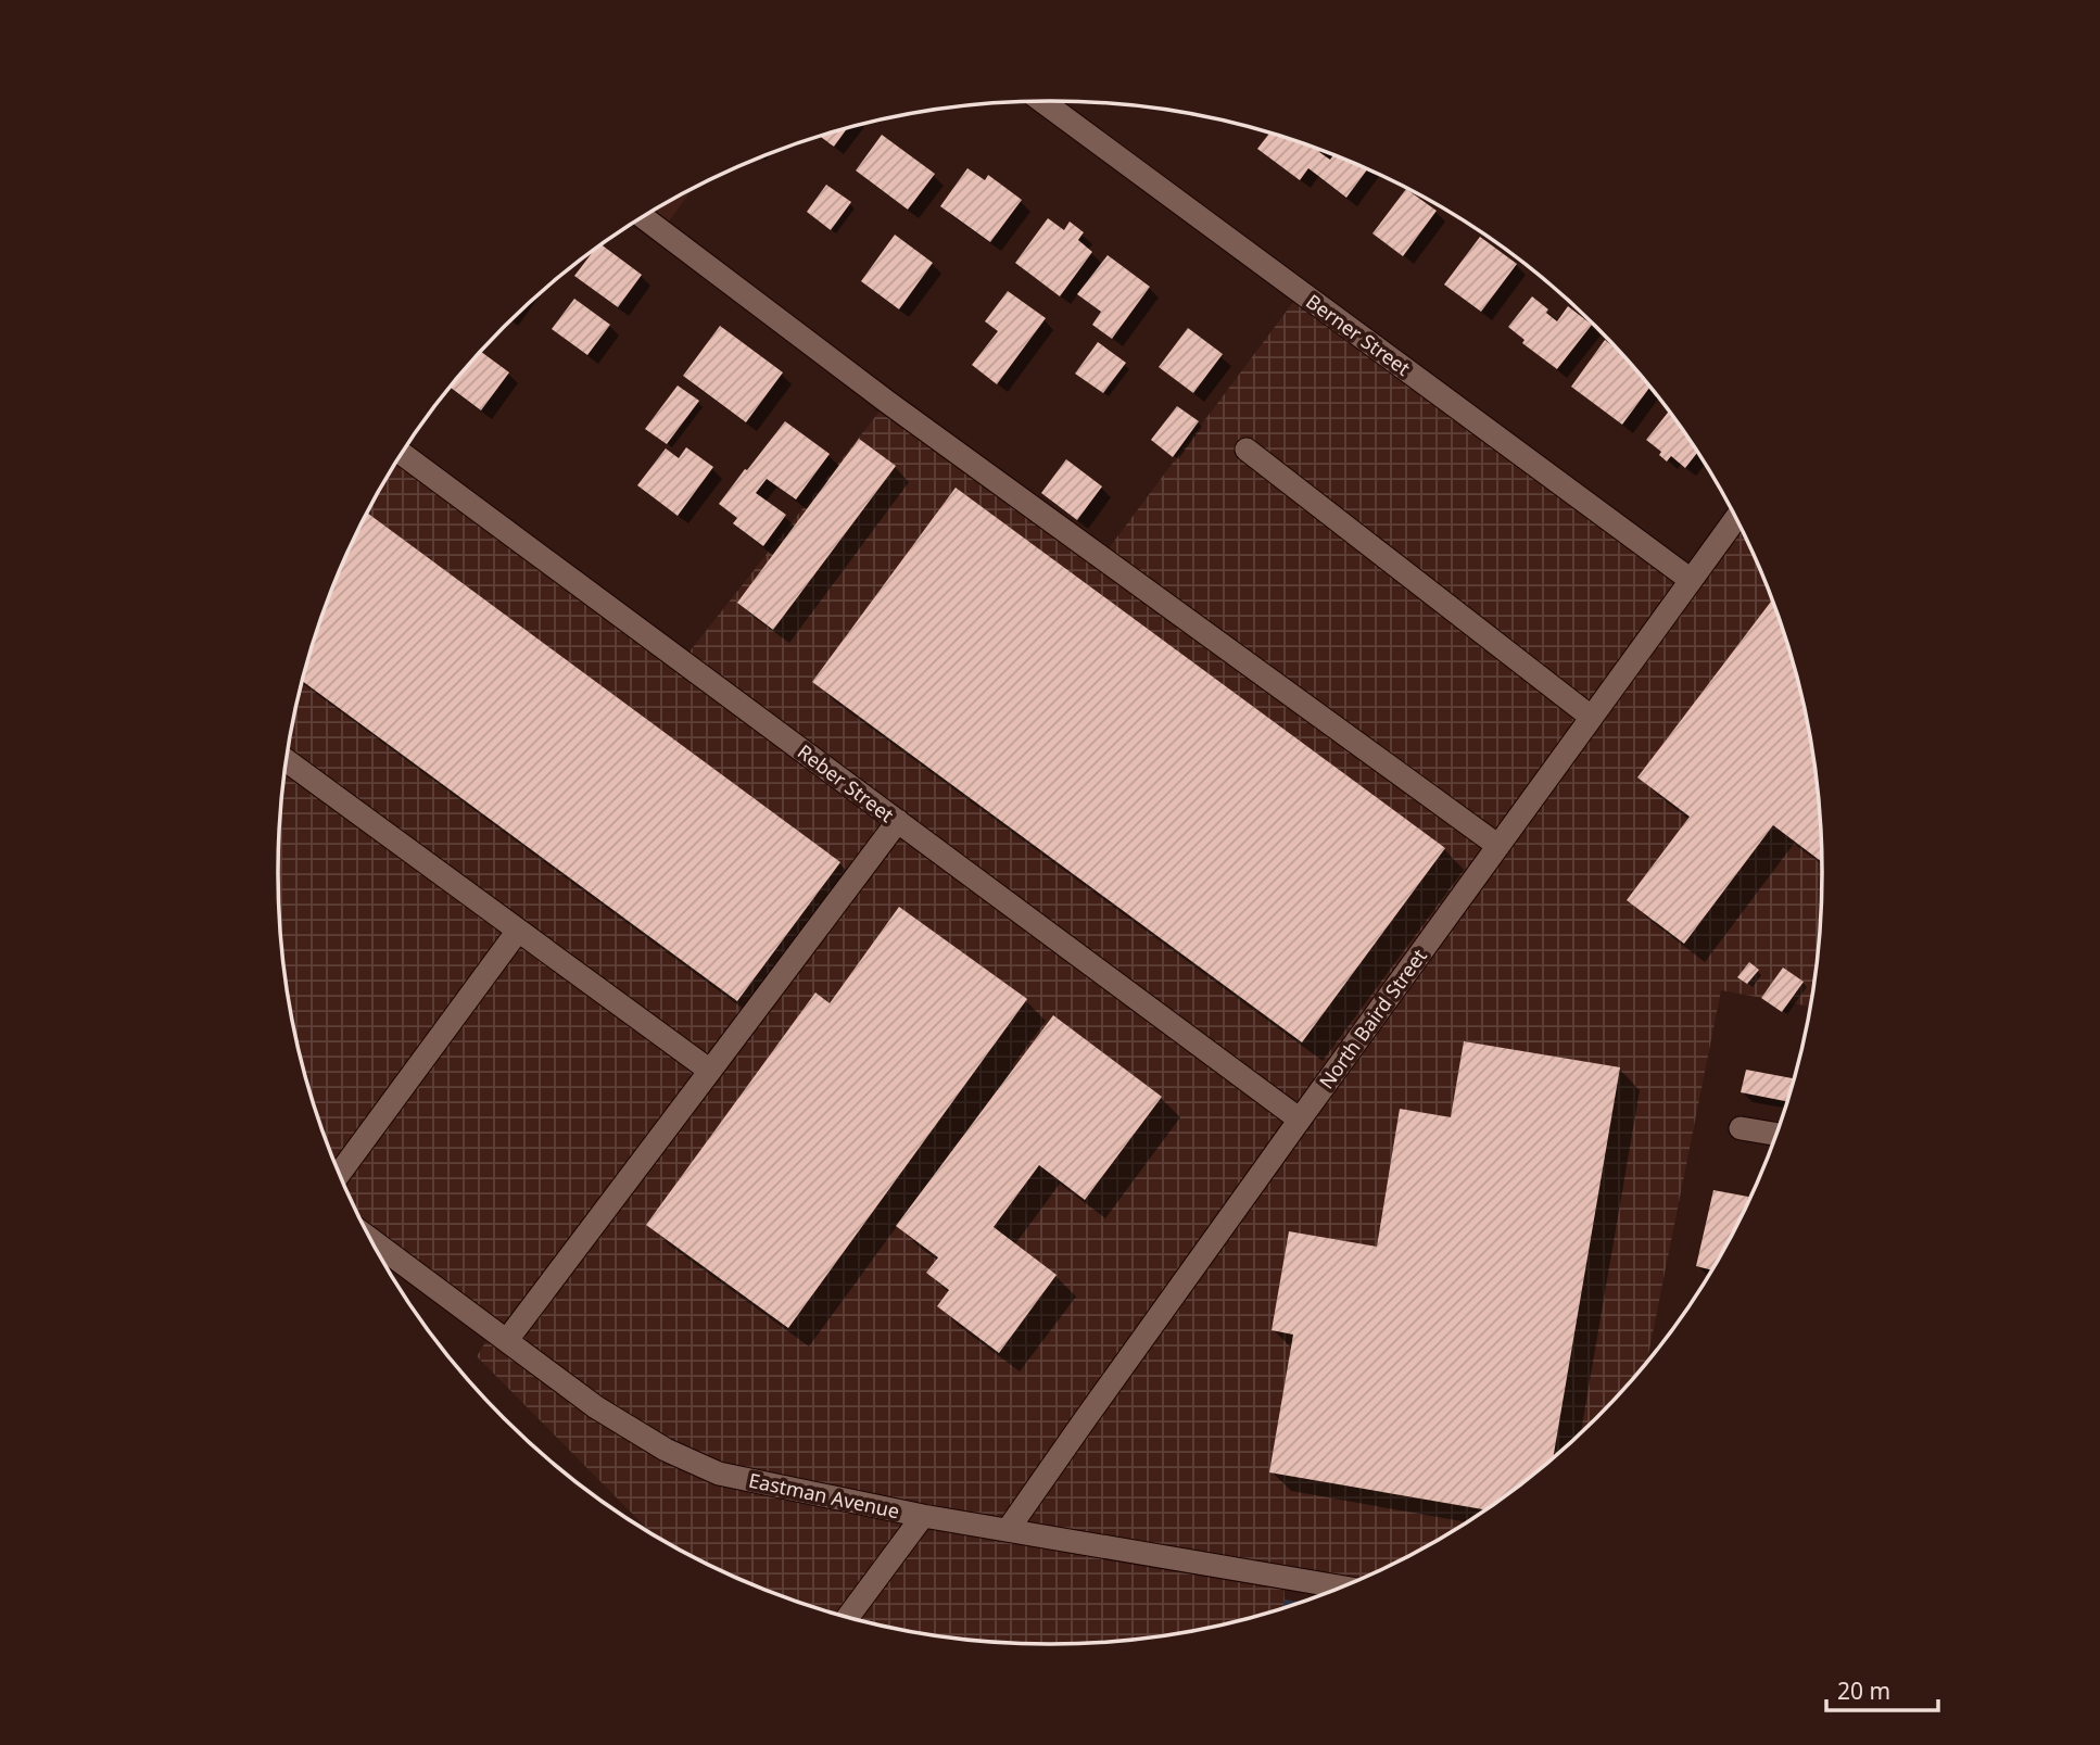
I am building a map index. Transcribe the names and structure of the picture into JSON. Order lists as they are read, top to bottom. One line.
{"streets":{"street":["Berner Street","Reber Street","North Baird Street","Eastman Avenue"]},"crossings":[["Berner Street","North Baird Street"],["Reber Street","North Baird Street"],["North Baird Street","Eastman Avenue"]],"scale_bar":"20 m"}
